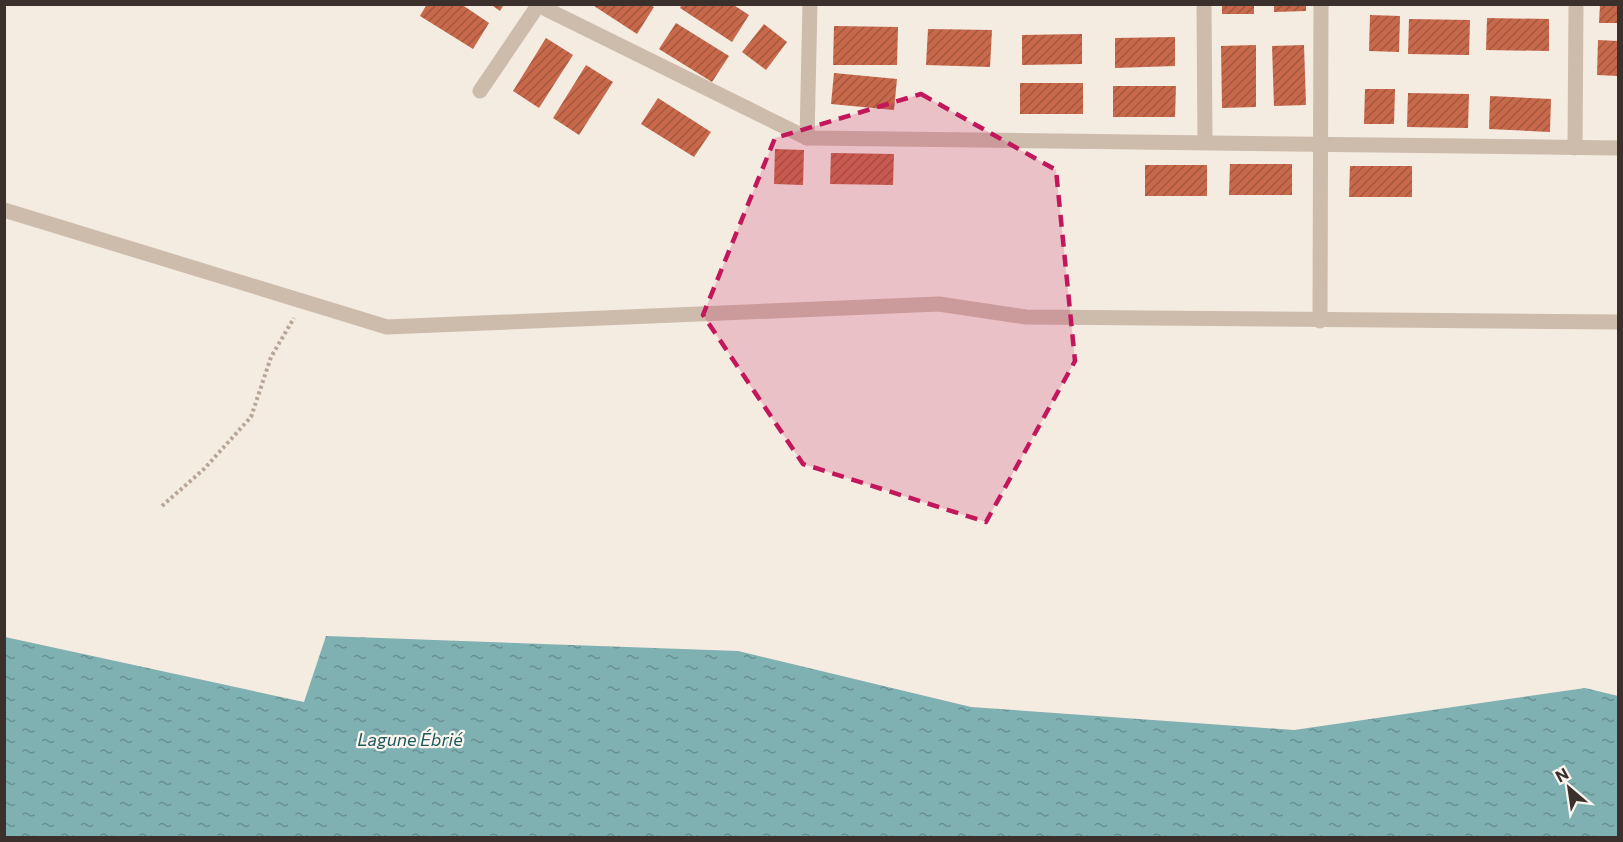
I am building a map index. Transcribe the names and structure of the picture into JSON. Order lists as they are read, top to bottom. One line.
{"water":["Lagune Ébrié"],"north":"top left"}
